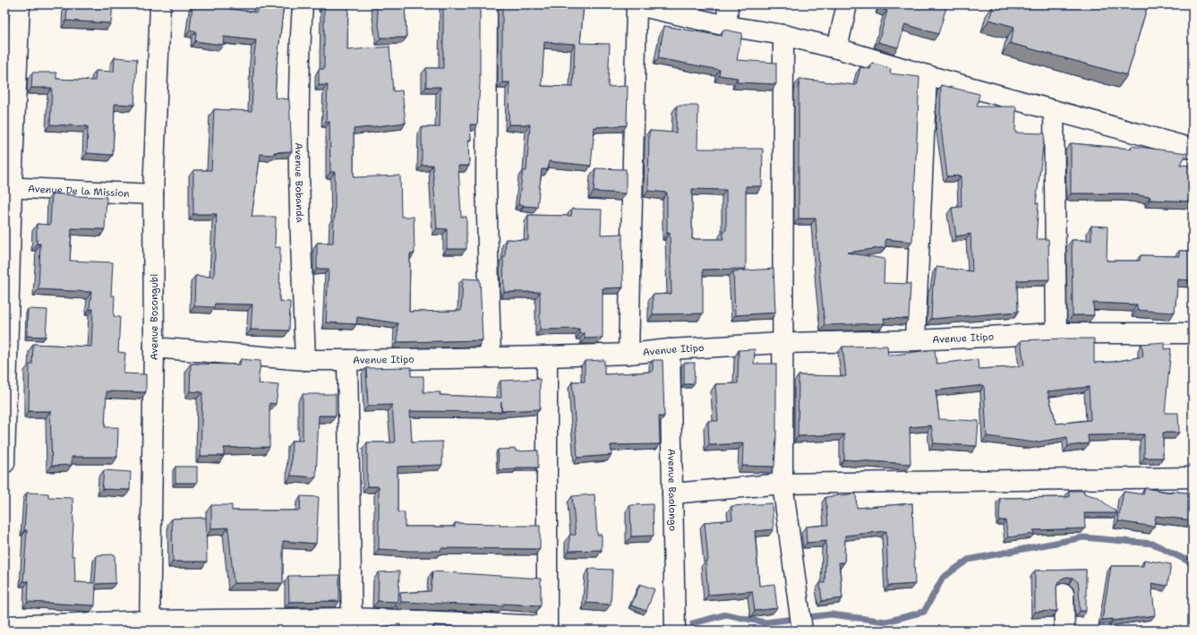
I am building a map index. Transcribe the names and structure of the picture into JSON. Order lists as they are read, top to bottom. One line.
{"streets":{"street":["Avenue Bobanda","Avenue De la Mission","Avenue Bosongubi","Avenue Itipo","Avenue Baolongo"]},"crossings":[["Avenue Bobanda","Avenue Itipo"],["Avenue De la Mission","Avenue Bosongubi"],["Avenue Bosongubi","Avenue Itipo"],["Avenue Itipo","Avenue Baolongo"]]}
